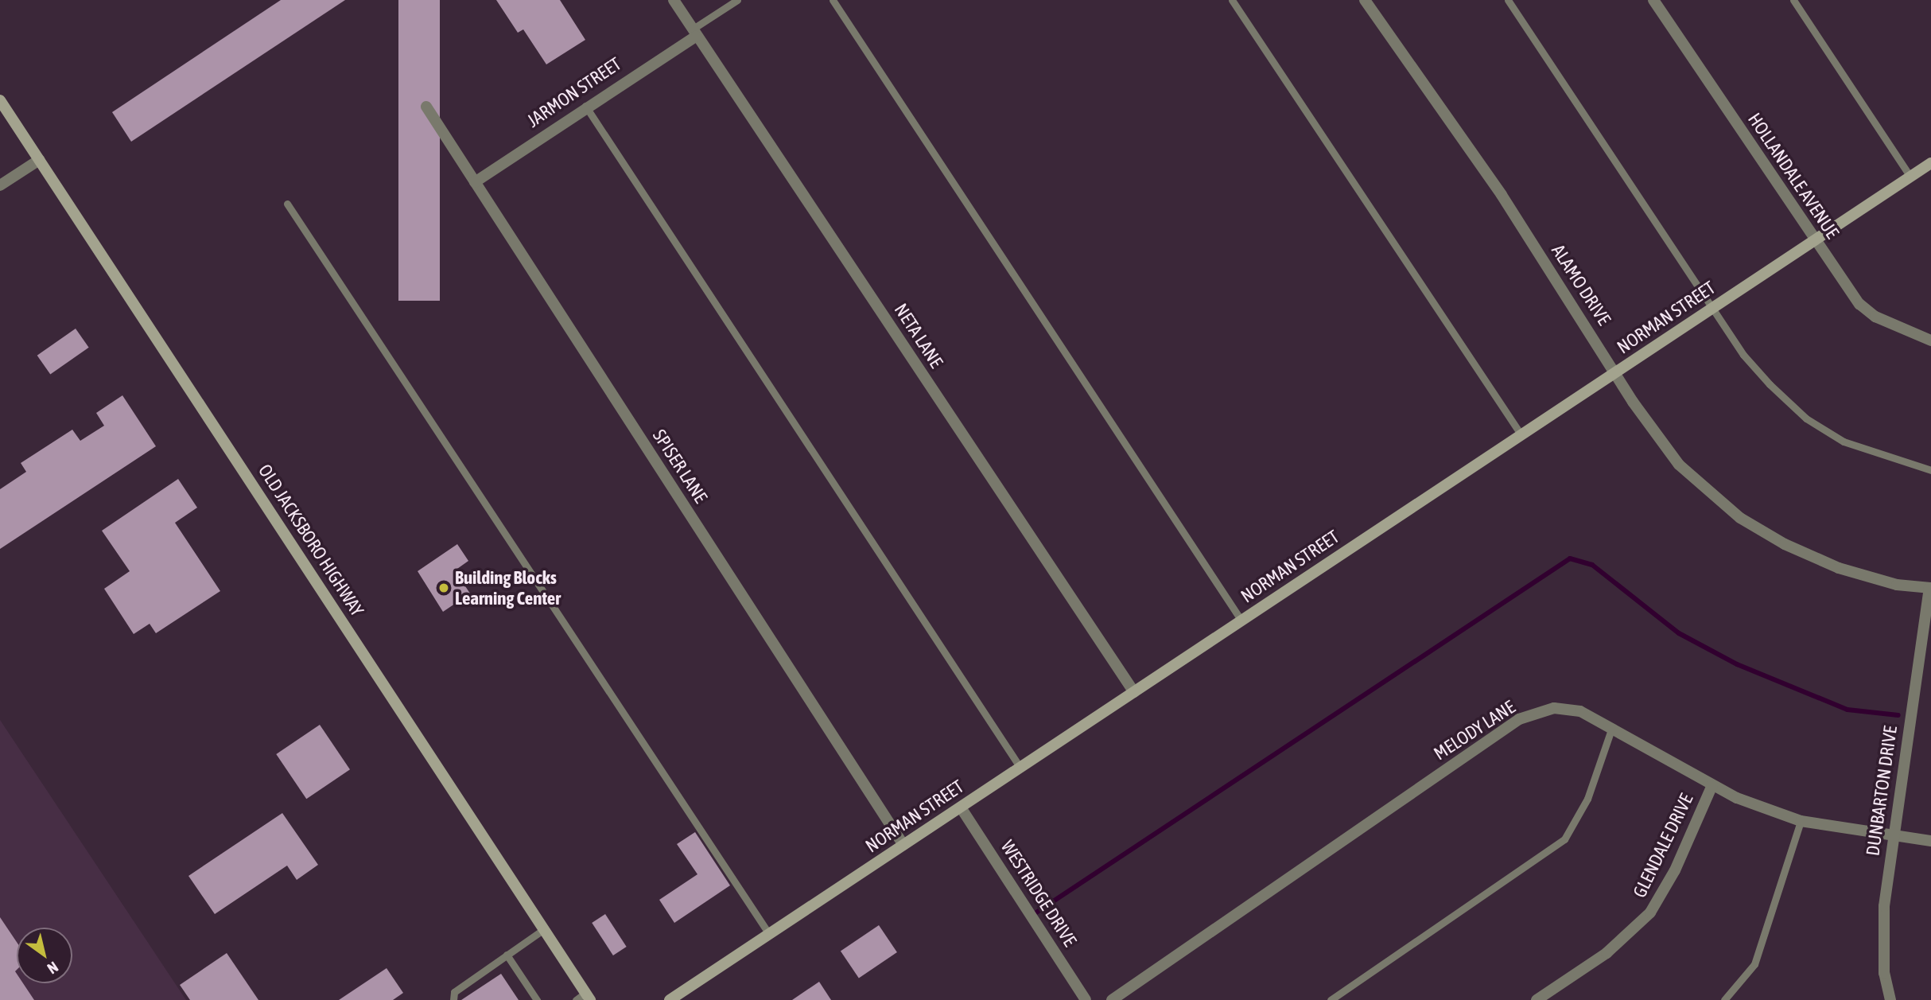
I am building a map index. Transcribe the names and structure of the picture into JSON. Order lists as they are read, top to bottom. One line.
{"streets":{"street":["JARMON STREET","HOLLANDALE AVENUE","ALAMO DRIVE","NORMAN STREET","NETA LANE","SPISER LANE","OLD JACKSBORO HIGHWAY","MELODY LANE","DUNBARTON DRIVE","GLENDALE DRIVE","WESTRIDGE DRIVE"]},"crossings":[["JARMON STREET","NETA LANE"],["JARMON STREET","SPISER LANE"],["HOLLANDALE AVENUE","NORMAN STREET"],["ALAMO DRIVE","NORMAN STREET"],["ALAMO DRIVE","DUNBARTON DRIVE"],["NORMAN STREET","NETA LANE"],["NORMAN STREET","SPISER LANE"],["NORMAN STREET","WESTRIDGE DRIVE"],["MELODY LANE","DUNBARTON DRIVE"],["MELODY LANE","GLENDALE DRIVE"]],"places":["Building Blocks Learning Center"],"north":"bottom right"}
